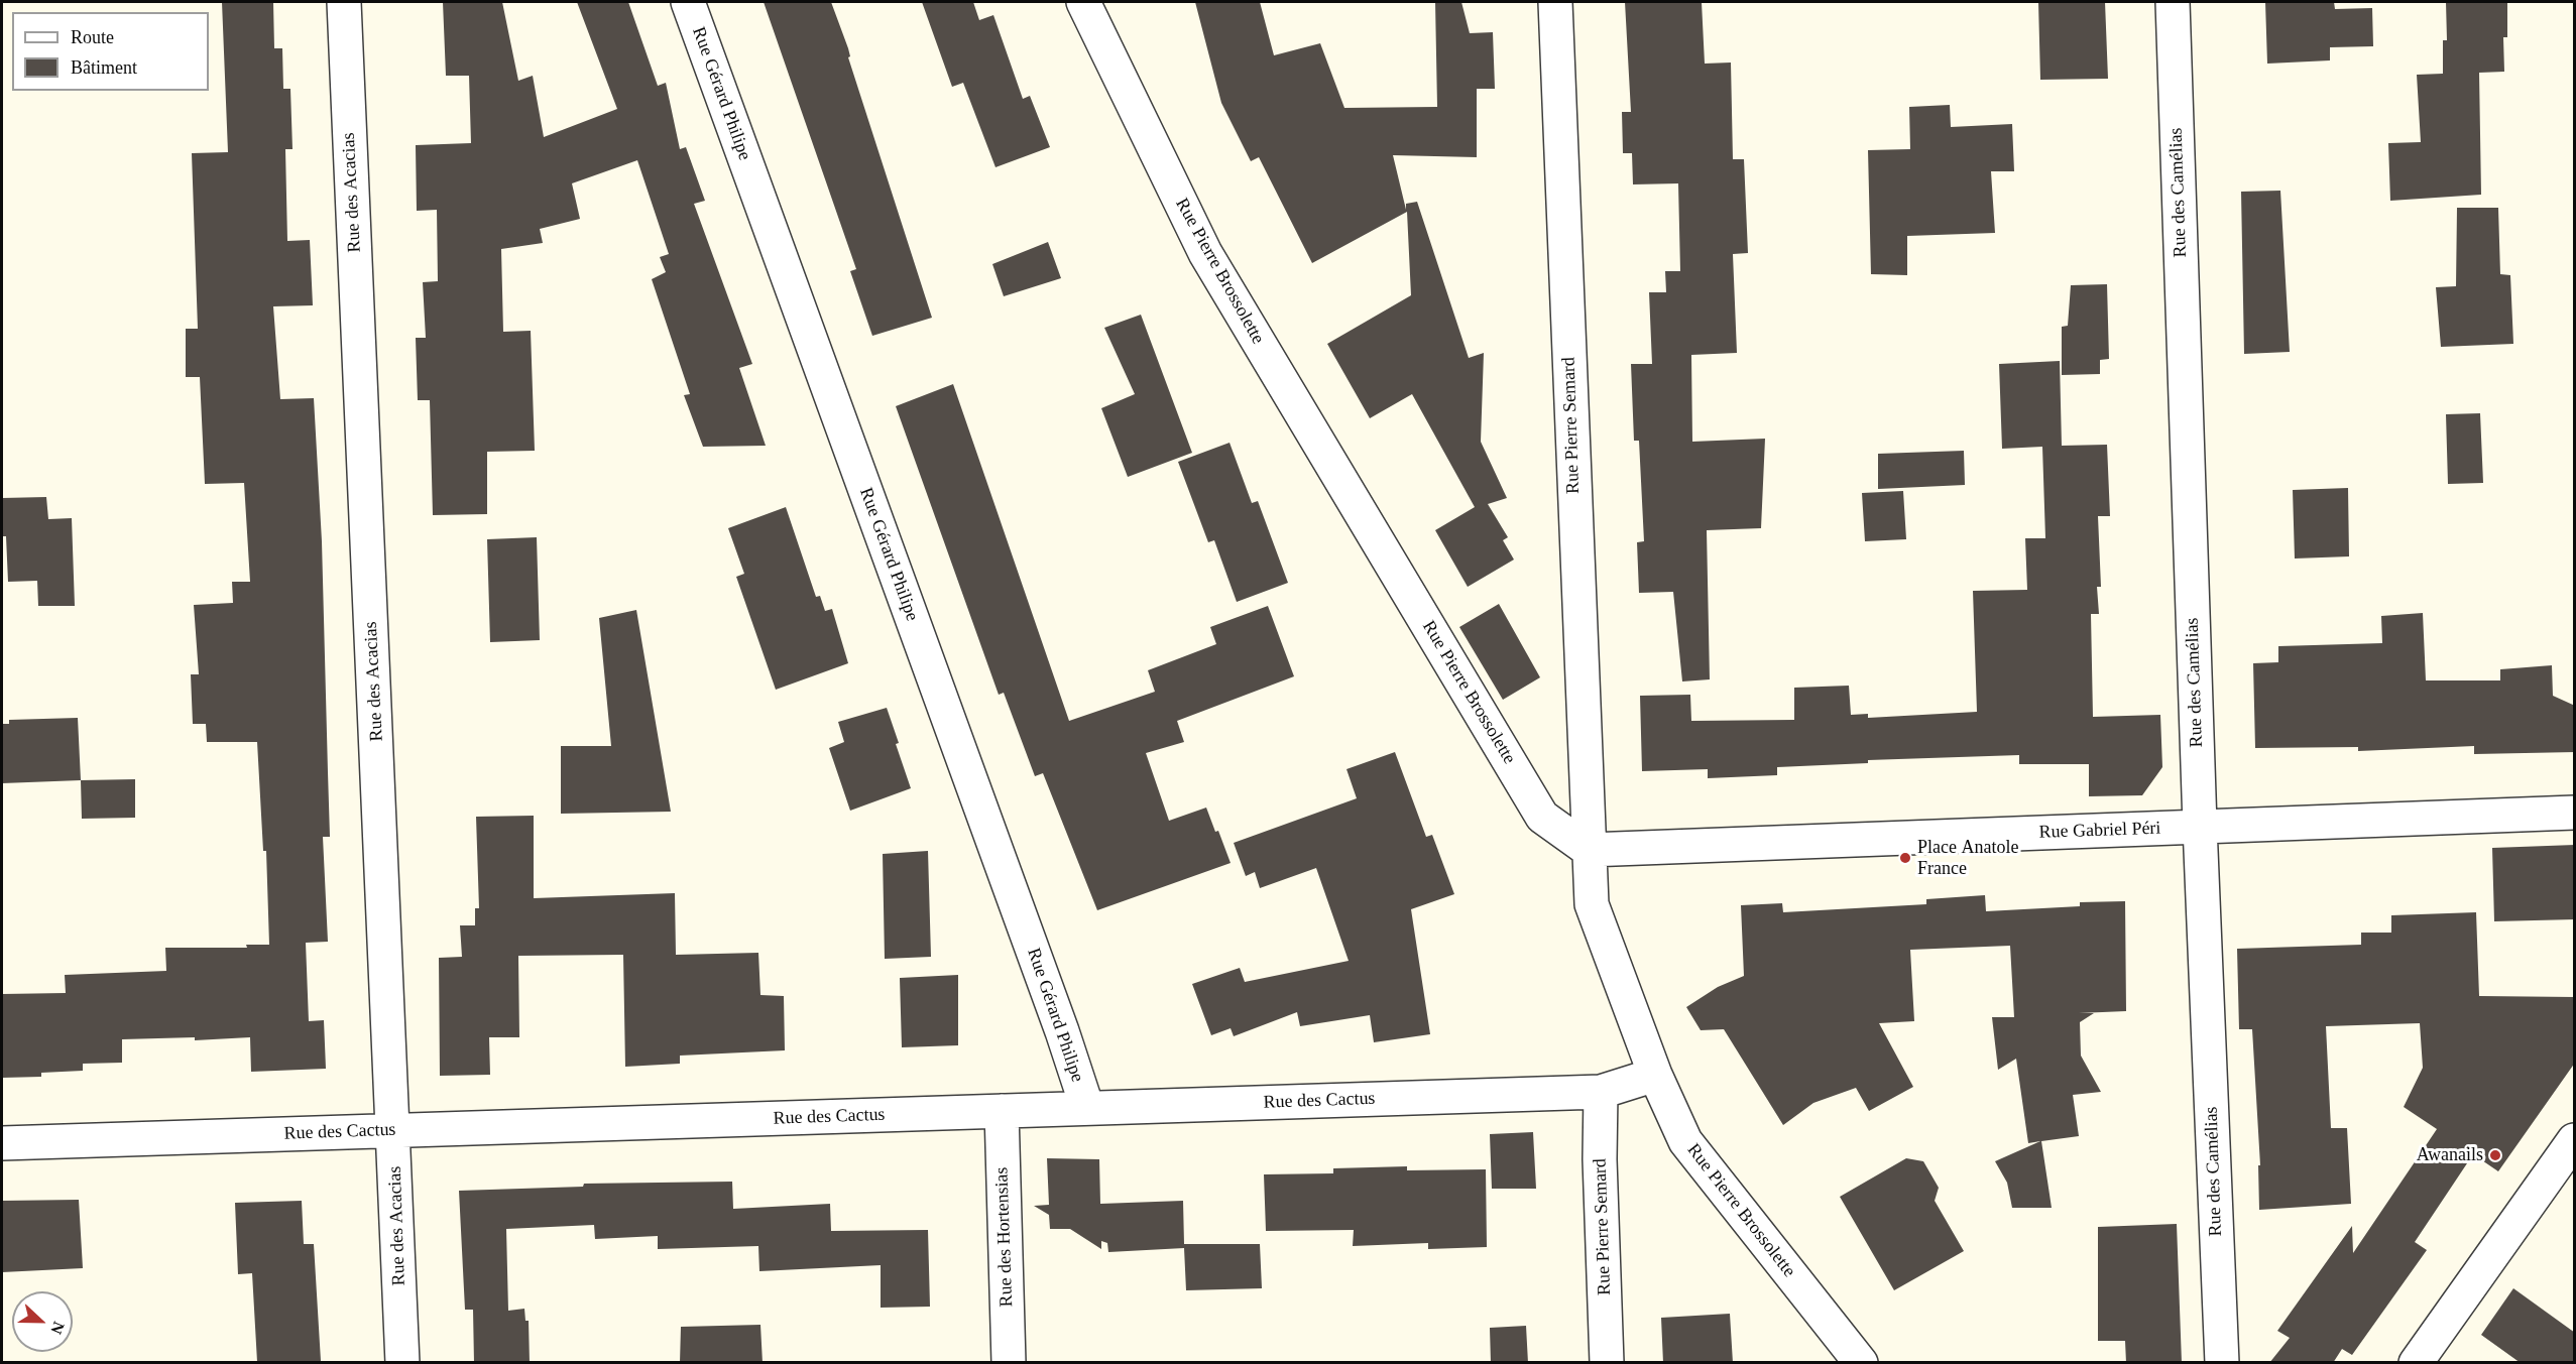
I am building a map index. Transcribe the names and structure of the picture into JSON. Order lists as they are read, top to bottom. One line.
{"streets":{"street":["Rue Gérard Philipe","Rue des Acacias","Rue des Camélias","Rue Pierre Brossolette","Rue Pierre Semard","Rue Gabriel Péri","Rue des Cactus","Rue des Hortensias"]},"crossings":[["Rue Gérard Philipe","Rue des Cactus"],["Rue des Acacias","Rue des Cactus"],["Rue des Camélias","Rue Gabriel Péri"],["Rue Pierre Brossolette","Rue Pierre Semard"],["Rue Pierre Brossolette","Rue Gabriel Péri"],["Rue Pierre Brossolette","Rue des Cactus"],["Rue Pierre Semard","Rue Gabriel Péri"],["Rue Pierre Semard","Rue des Cactus"],["Rue des Cactus","Rue des Hortensias"]],"places":["Place Anatole France","Awanails"],"legend":["Route","Bâtiment"],"north":"right"}
